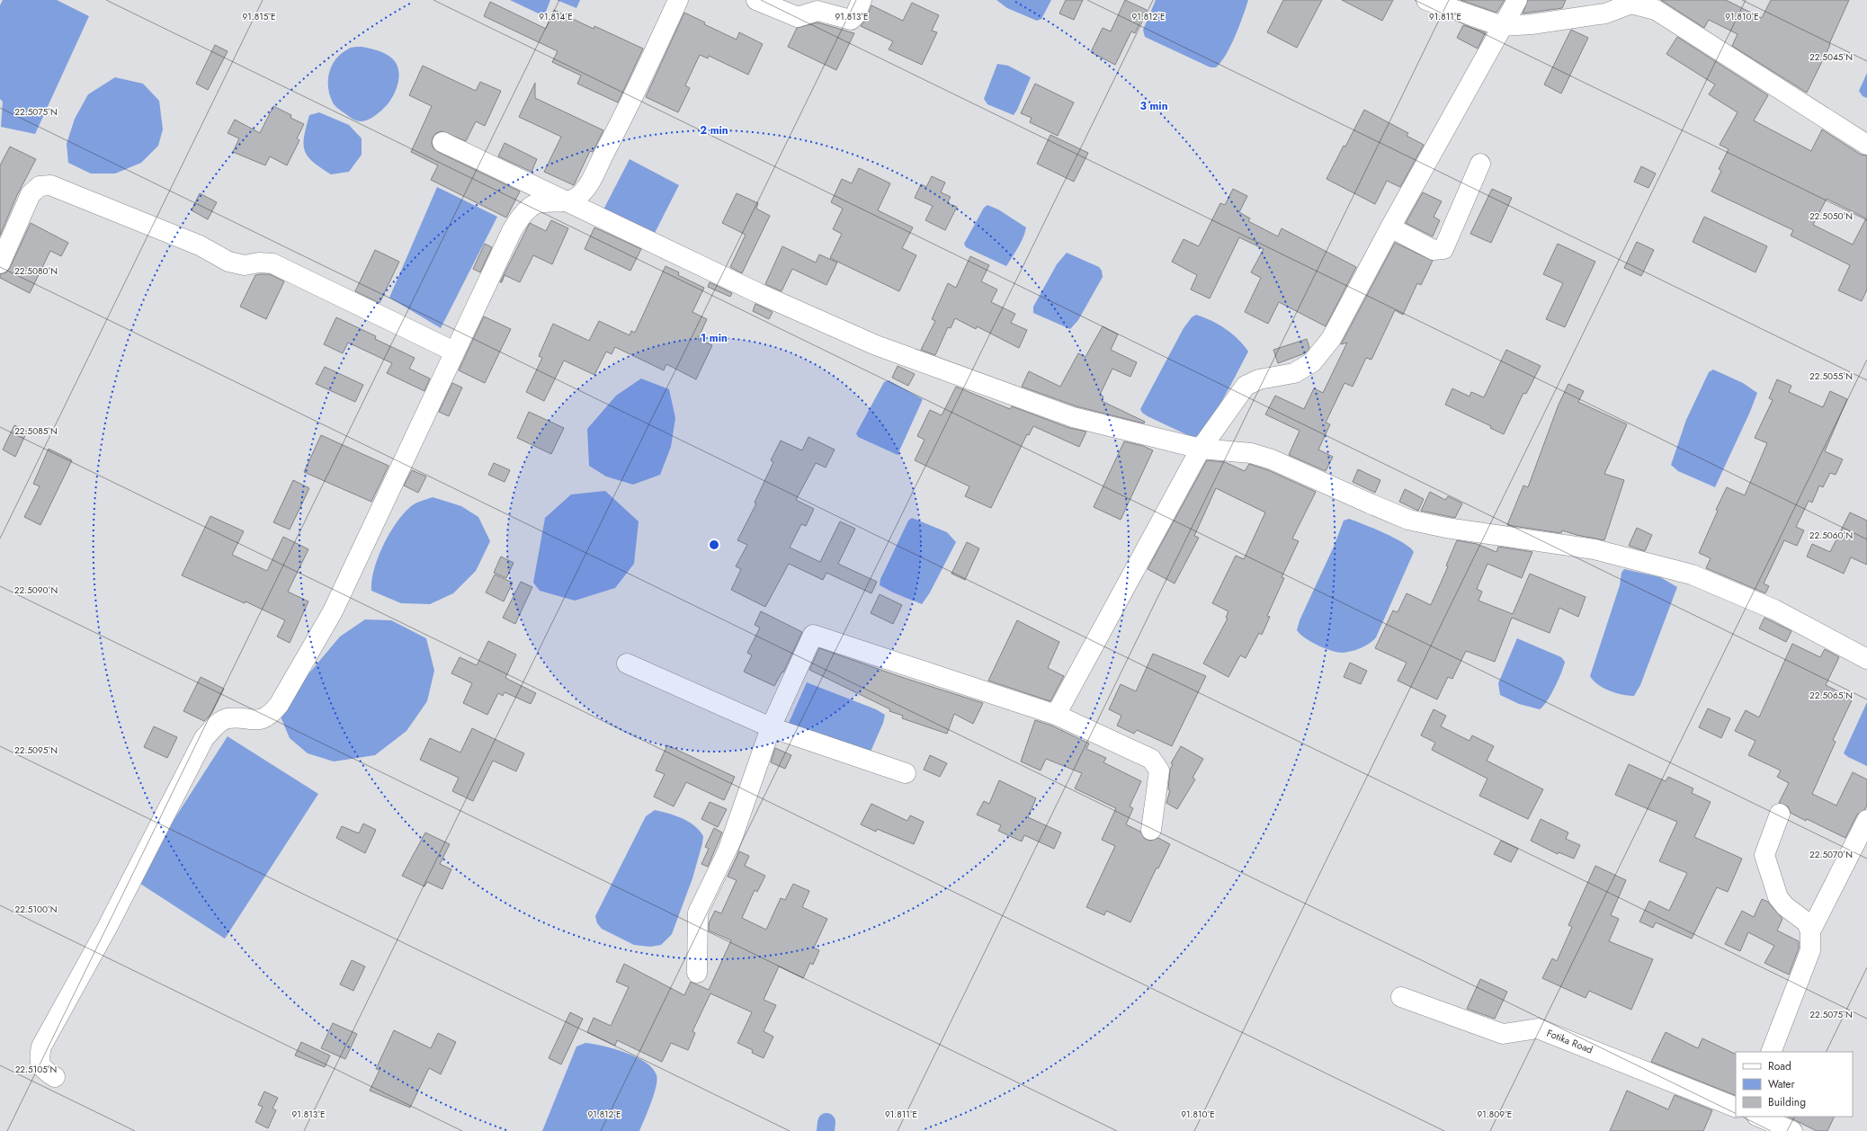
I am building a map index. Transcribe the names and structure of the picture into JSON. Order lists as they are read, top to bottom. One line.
{"streets":{"street":["Fotika Road"]},"legend":["Road","Water","Building"],"coordinates":["91.815°E","91.814°E","91.813°E","91.812°E","91.811°E","91.810°E","22.5045°N","22.5075°N","22.5050°N","22.5080°N","22.5055°N","22.5085°N","22.5060°N","22.5090°N","22.5065°N","22.5095°N","22.5070°N","22.5100°N","22.5105°N","91.809°E"],"rings":["3 min","2 min","1 min"]}
